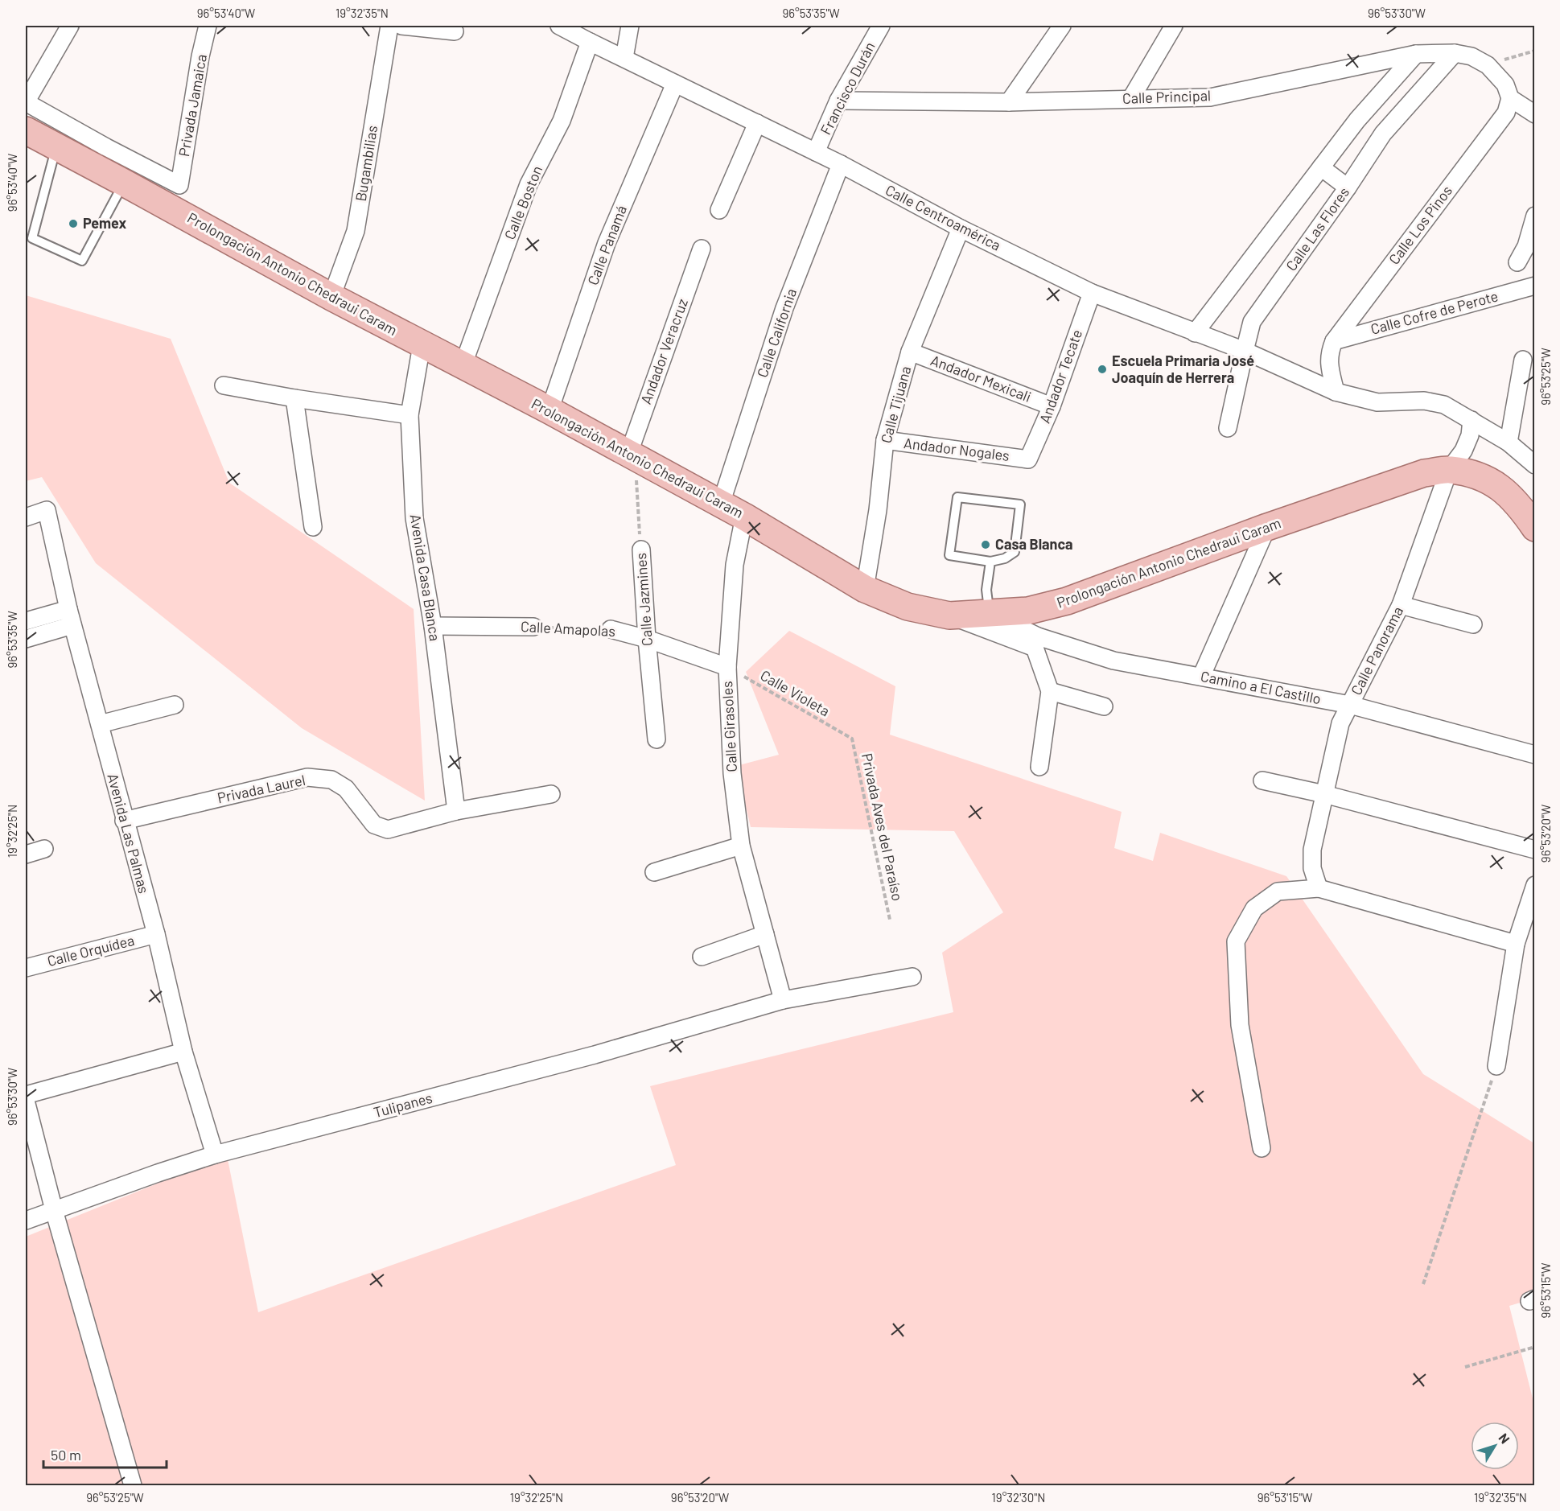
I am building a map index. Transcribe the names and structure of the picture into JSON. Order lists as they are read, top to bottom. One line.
{"streets":{"main road":["Prolongación Antonio Chedraui Caram"],"street":["Francisco Durán","Calle Principal","Privada Jamaica","Bugambilias","Calle Boston","Calle Centroamérica","Calle Los Pinos","Calle Las Flores","Calle Panamá","Calle Cofre de Perote","Calle California","Andador Veracruz","Andador Tecate","Andador Mexicali","Calle Tijuana","Andador Nogales","Avenida Casa Blanca","Calle Jazmines","Calle Amapolas","Calle Panorama","Camino a El Castillo","Calle Girasoles","Privada Laurel","Avenida Las Palmas","Calle Orquídea","Tulipanes"],"path":["Calle Violeta","Privada Aves del Paraíso"]},"crossings":[["Francisco Durán","Calle Principal"],["Francisco Durán","Calle Centroamérica"],["Calle Principal","Calle Las Flores"],["Bugambilias","Prolongación Antonio Chedraui Caram"],["Calle Boston","Calle Centroamérica"],["Calle Boston","Prolongación Antonio Chedraui Caram"],["Calle Centroamérica","Calle Los Pinos"],["Calle Centroamérica","Calle Las Flores"],["Calle Centroamérica","Calle Panamá"],["Calle Centroamérica","Calle California"],["Calle Centroamérica","Andador Tecate"],["Calle Centroamérica","Calle Tijuana"],["Calle Centroamérica","Calle Panorama"],["Calle Los Pinos","Calle Cofre de Perote"],["Calle Panamá","Prolongación Antonio Chedraui Caram"],["Prolongación Antonio Chedraui Caram","Calle California"],["Prolongación Antonio Chedraui Caram","Andador Veracruz"],["Prolongación Antonio Chedraui Caram","Calle Tijuana"],["Prolongación Antonio Chedraui Caram","Avenida Casa Blanca"],["Prolongación Antonio Chedraui Caram","Calle Jazmines"],["Prolongación Antonio Chedraui Caram","Calle Panorama"],["Prolongación Antonio Chedraui Caram","Camino a El Castillo"],["Prolongación Antonio Chedraui Caram","Calle Girasoles"],["Andador Veracruz","Calle Jazmines"],["Andador Tecate","Andador Mexicali"],["Andador Tecate","Andador Nogales"],["Andador Mexicali","Calle Tijuana"],["Calle Tijuana","Andador Nogales"],["Avenida Casa Blanca","Calle Amapolas"],["Avenida Casa Blanca","Privada Laurel"],["Calle Jazmines","Calle Amapolas"],["Calle Amapolas","Calle Violeta"],["Calle Amapolas","Calle Girasoles"],["Calle Panorama","Camino a El Castillo"],["Calle Violeta","Calle Girasoles"],["Calle Violeta","Privada Aves del Paraíso"],["Calle Girasoles","Tulipanes"],["Privada Laurel","Avenida Las Palmas"],["Avenida Las Palmas","Calle Orquídea"],["Avenida Las Palmas","Tulipanes"]],"places":["Pemex","Escuela Primaria José Joaquín de Herrera","Casa Blanca"],"scale_bar":"50 m","north":"top right","coordinates":["96°53'40\"W","19°32'35\"N","96°53'35\"W","96°53'30\"W","96°53'25\"W","19°32'25\"N","96°53'20\"W","96°53'15\"W","19°32'30\"N"]}
